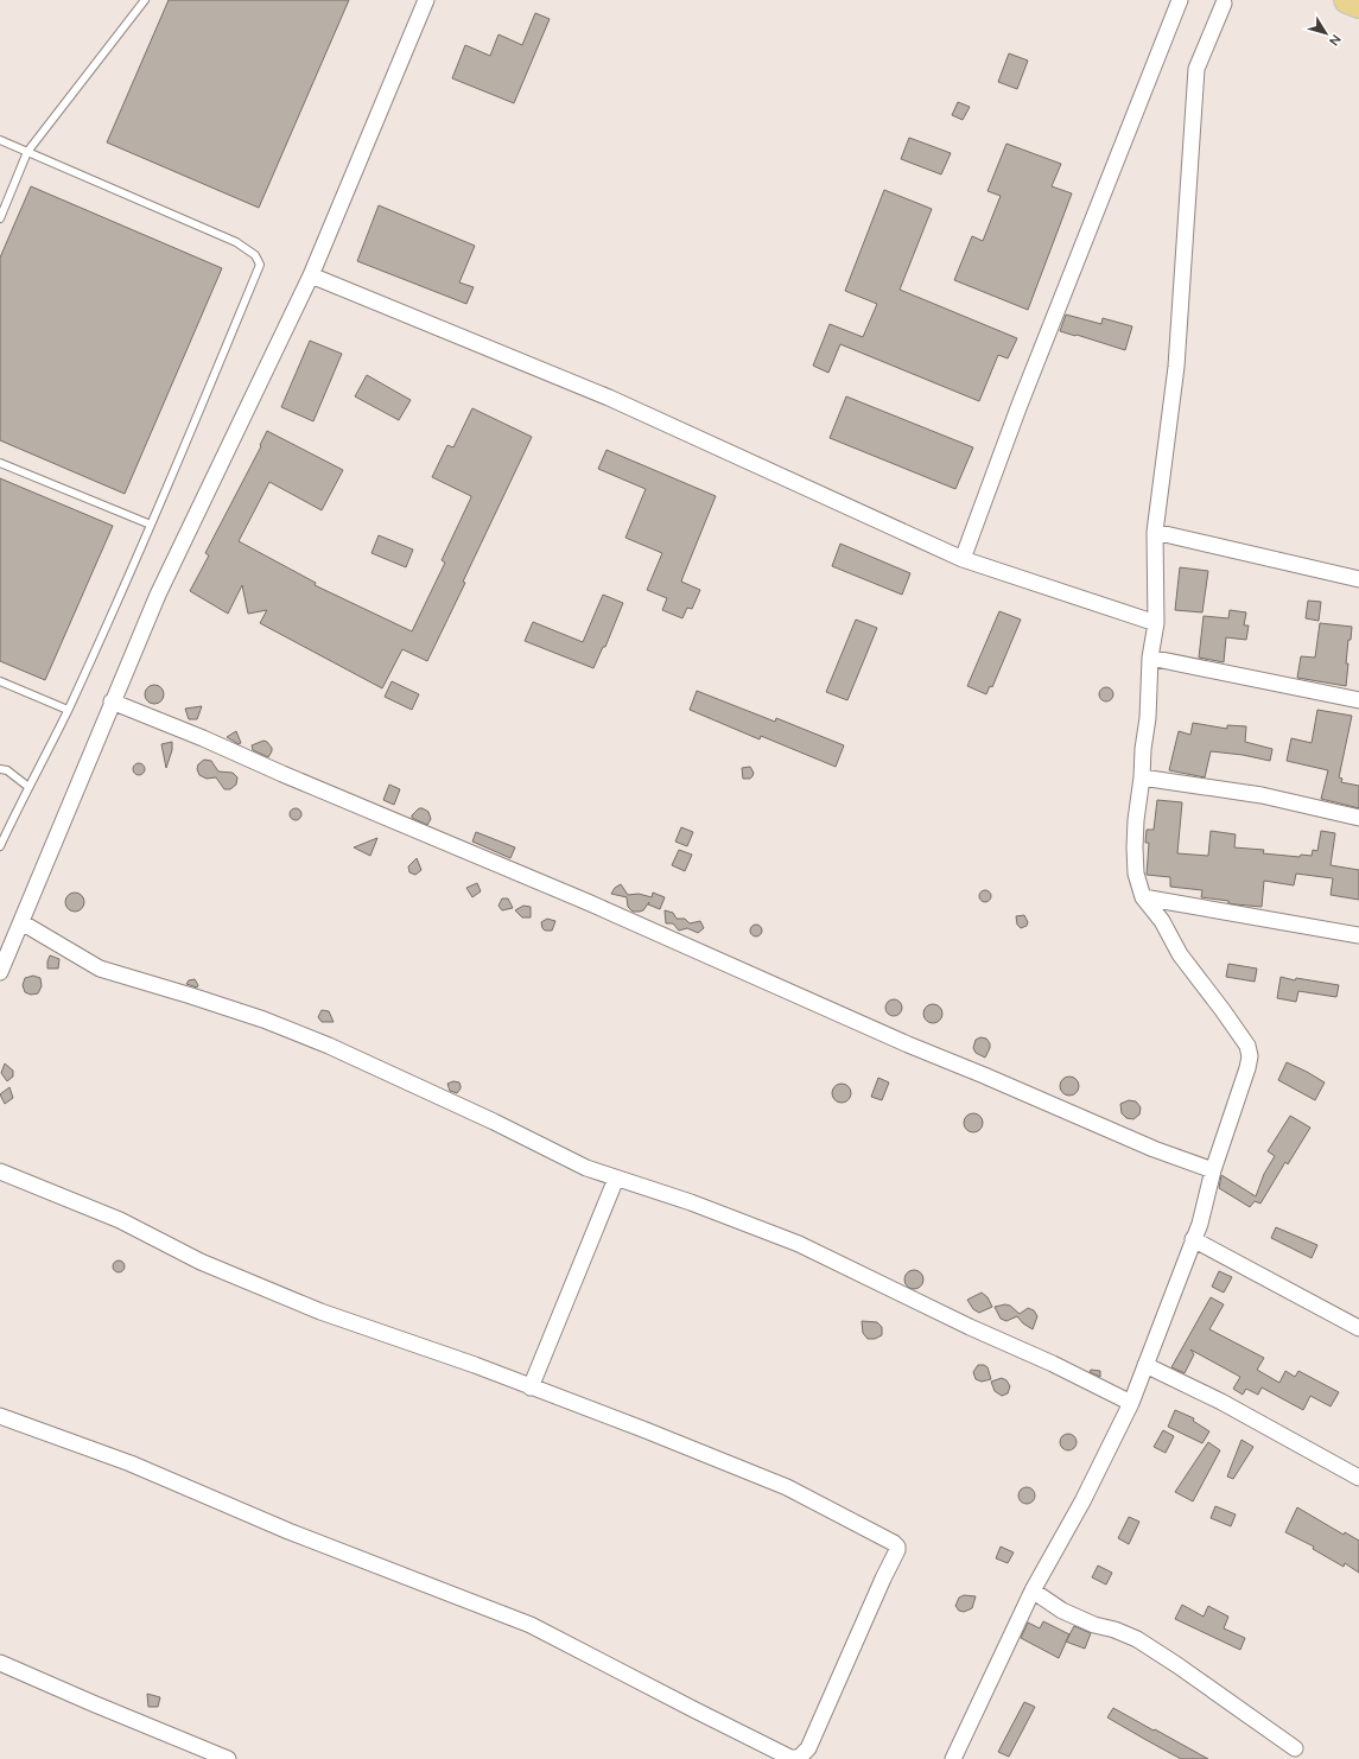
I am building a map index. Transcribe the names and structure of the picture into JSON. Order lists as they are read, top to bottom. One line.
{"north":"bottom right"}
